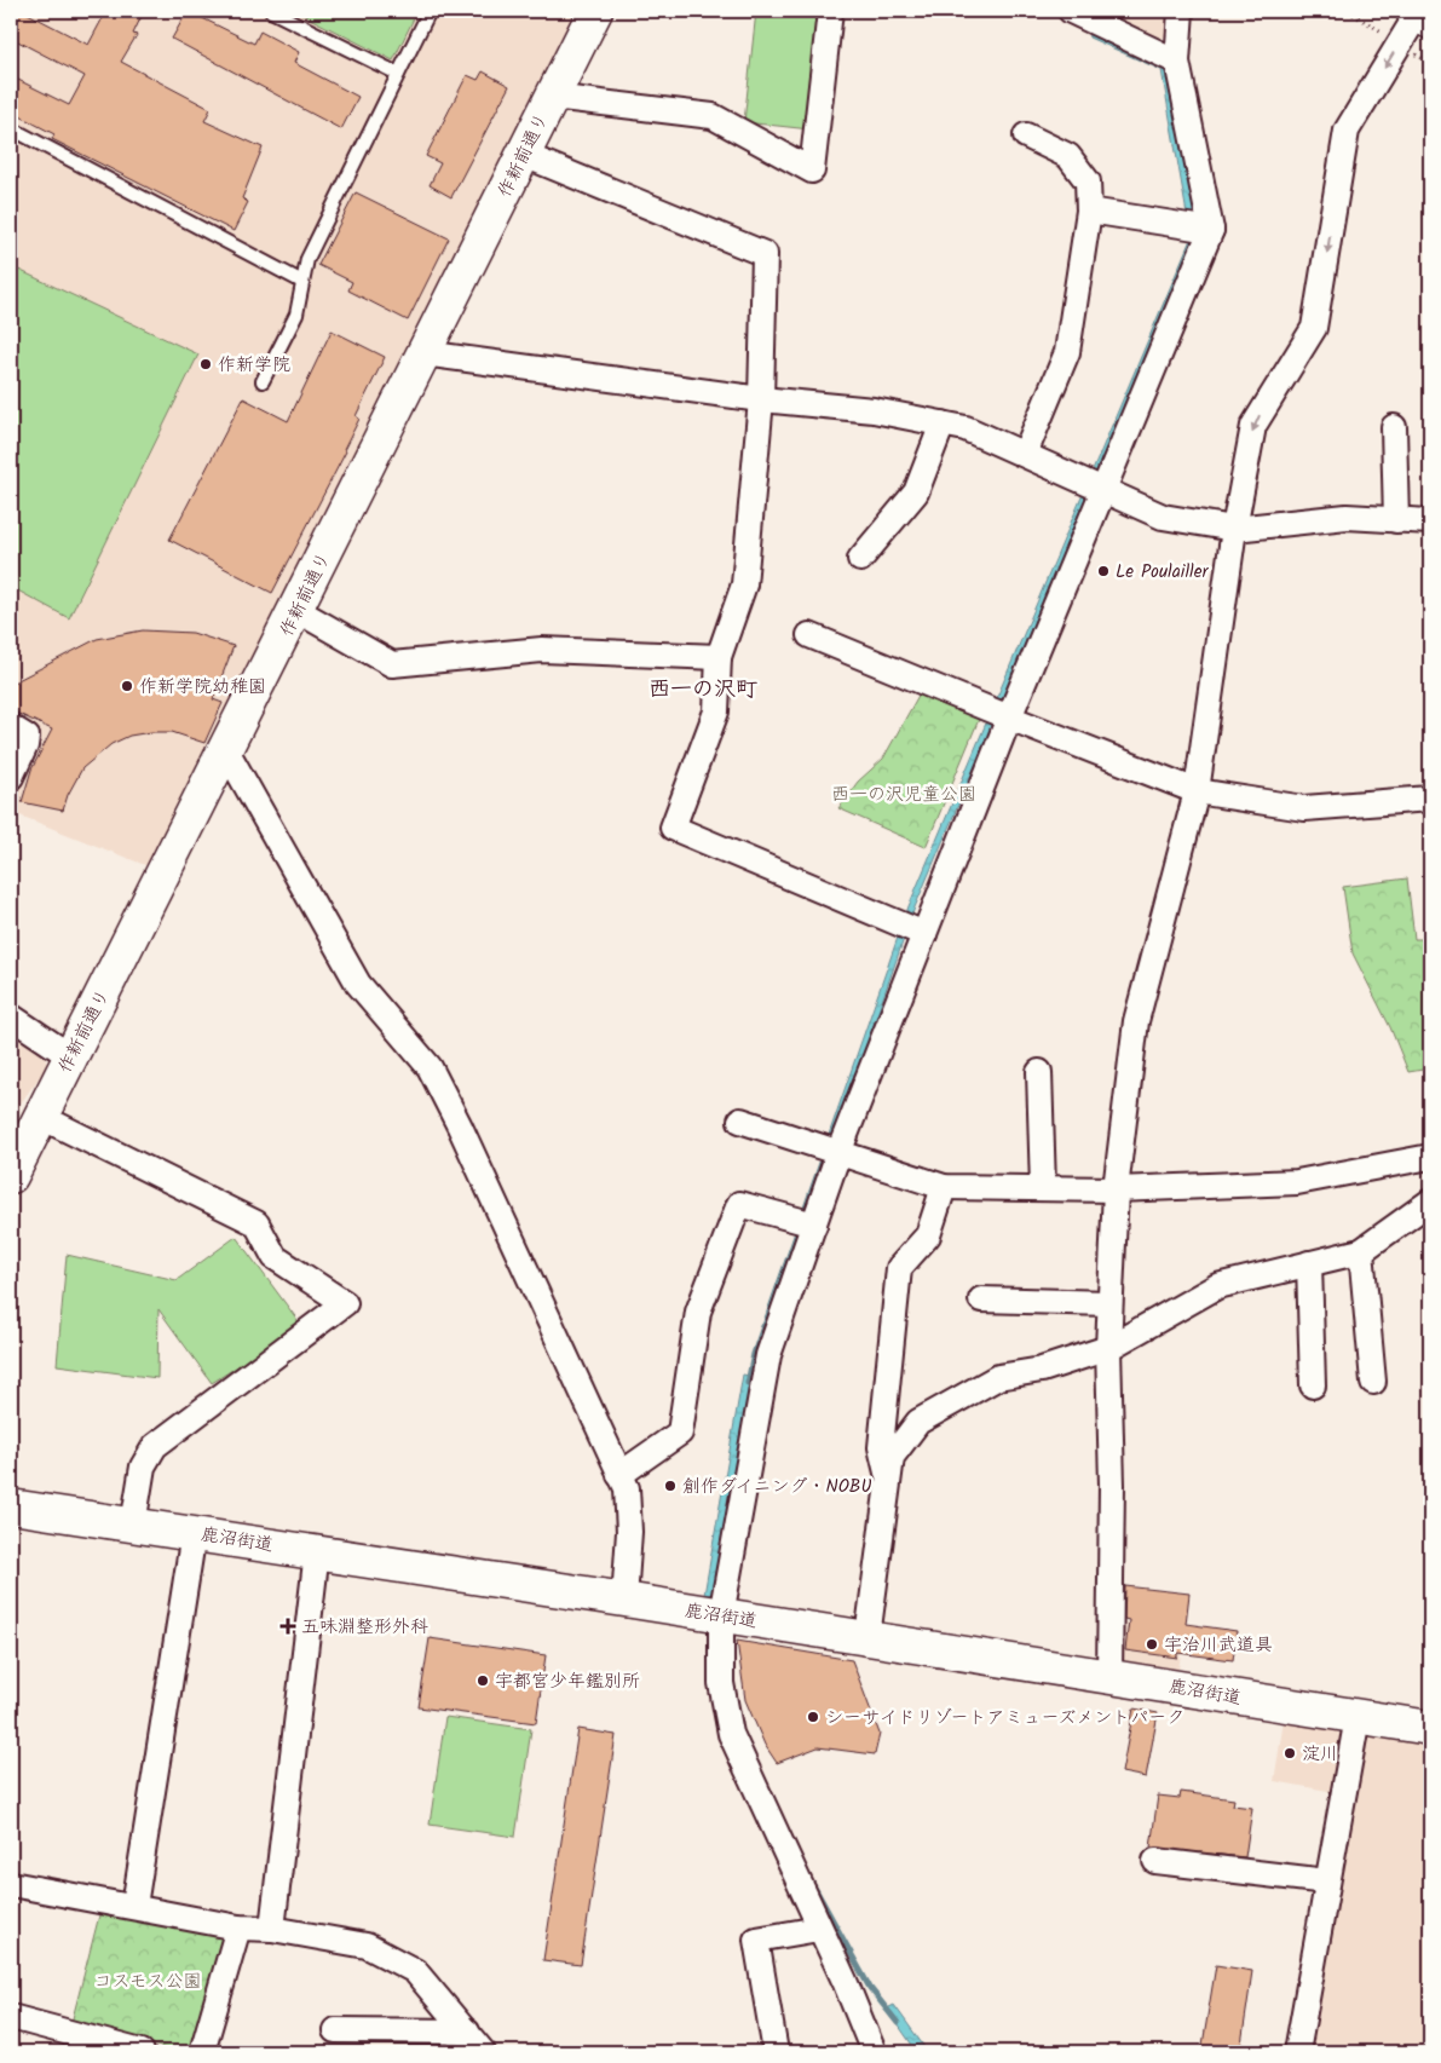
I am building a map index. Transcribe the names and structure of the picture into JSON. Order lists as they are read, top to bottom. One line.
{"streets":{"street":["作新前通り","鹿沼街道"]},"districts":["西一の沢町"],"parks":["西一の沢児童公園","コスモス公園"],"places":{"other":["作新学院","Le Poulailler","作新学院幼稚園","創作ダイニング・NOBU","宇治川武道具","宇都宮少年鑑別所","シーサイドリゾートアミューズメントパーク","淀川"],"health":["五味淵整形外科"]}}
